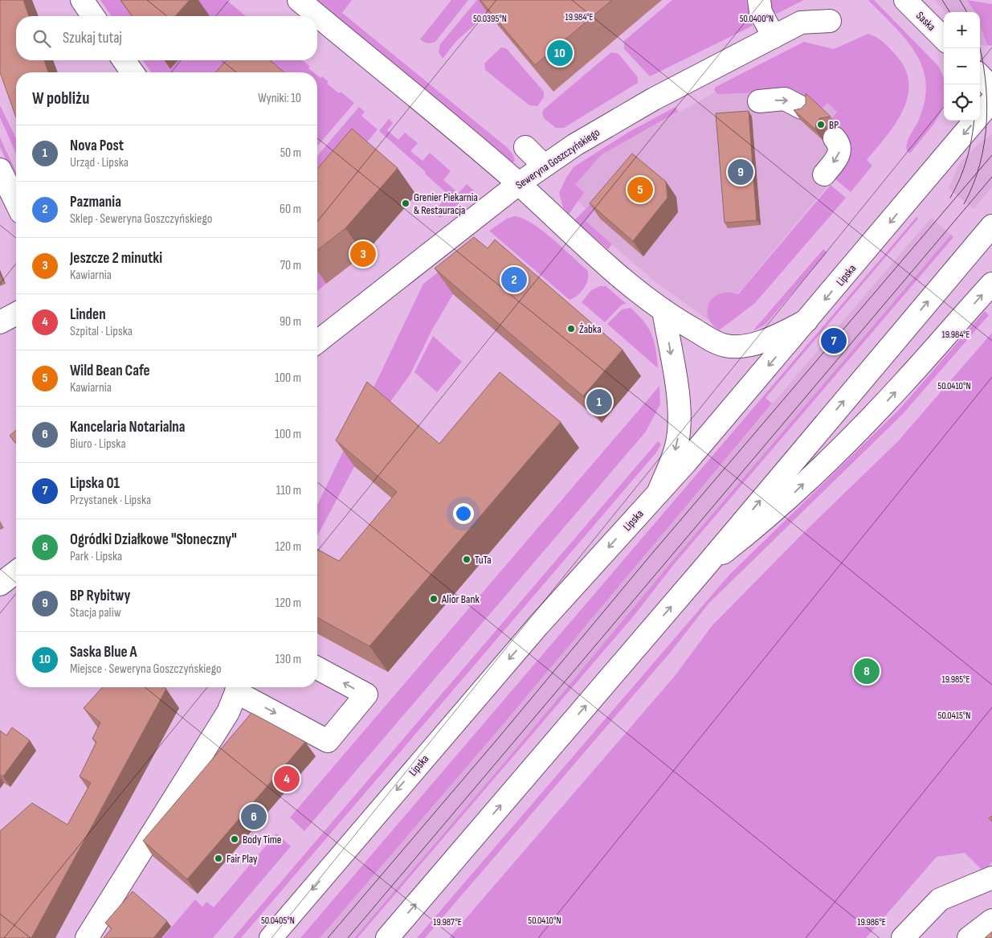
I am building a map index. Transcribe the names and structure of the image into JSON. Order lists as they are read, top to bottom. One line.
{"streets":{"main road":["Saska","Seweryna Goszczyńskiego","Lipska"]},"places":["BP","Grenier Piekarnia & Restauracja","Żabka","TuTa","Alior Bank","Body Time","Fair Play"],"page":{"map_buttons":["+","−"],"search":"Szukaj tutaj","pins":["10","9","5","3","2","7","1","8","4","6"],"heading":["W pobliżu","Wyniki: 10"],"list":[{"mark":"1","name":"Nova Post","note":"Urząd · Lipska","value":"50 m"},{"mark":"2","name":"Pazmania","note":"Sklep · Seweryna Goszczyńskiego","value":"60 m"},{"mark":"3","name":"Jeszcze 2 minutki","note":"Kawiarnia","value":"70 m"},{"mark":"4","name":"Linden","note":"Szpital · Lipska","value":"90 m"},{"mark":"5","name":"Wild Bean Cafe","note":"Kawiarnia","value":"100 m"},{"mark":"6","name":"Kancelaria Notarialna","note":"Biuro · Lipska","value":"100 m"},{"mark":"7","name":"Lipska 01","note":"Przystanek · Lipska","value":"110 m"},{"mark":"8","name":"Ogródki Działkowe \"Słoneczny\"","note":"Park · Lipska","value":"120 m"},{"mark":"9","name":"BP Rybitwy","note":"Stacja paliw","value":"120 m"},{"mark":"10","name":"Saska Blue A","note":"Miejsce · Seweryna Goszczyńskiego","value":"130 m"}]},"coordinates":["19.984°E","50.0395°N","50.0400°N","50.0410°N","19.985°E","50.0415°N","50.0405°N","19.987°E","19.986°E"]}
